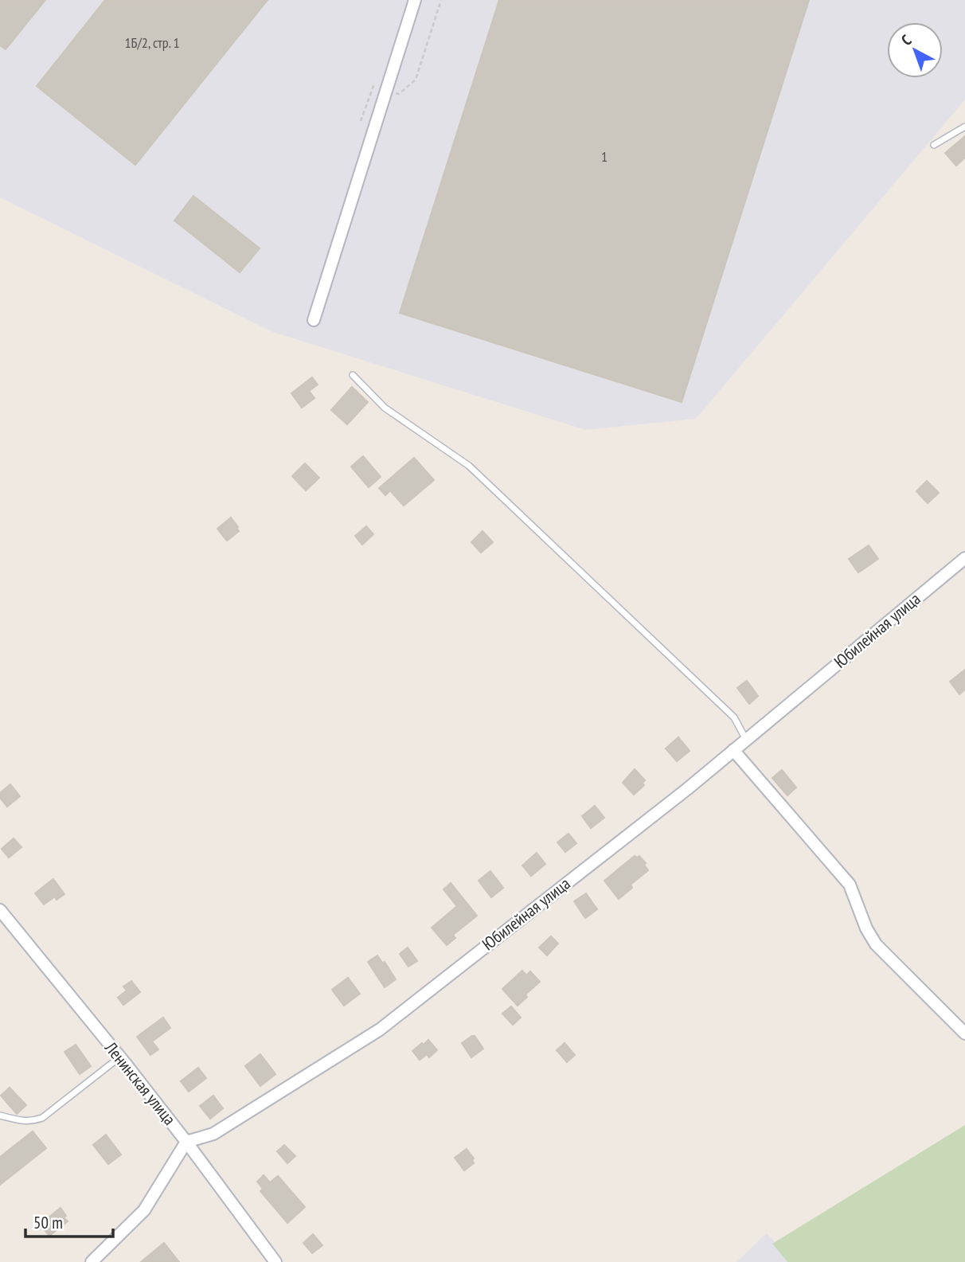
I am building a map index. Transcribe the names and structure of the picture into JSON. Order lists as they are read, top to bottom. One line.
{"streets":{"street":["Юбилейная улица","Ленинская улица"]},"crossings":[["Юбилейная улица","Ленинская улица"]],"house_numbers":["1Б/2, стр. 1","1"],"scale_bar":"50 m","north":"top left"}
